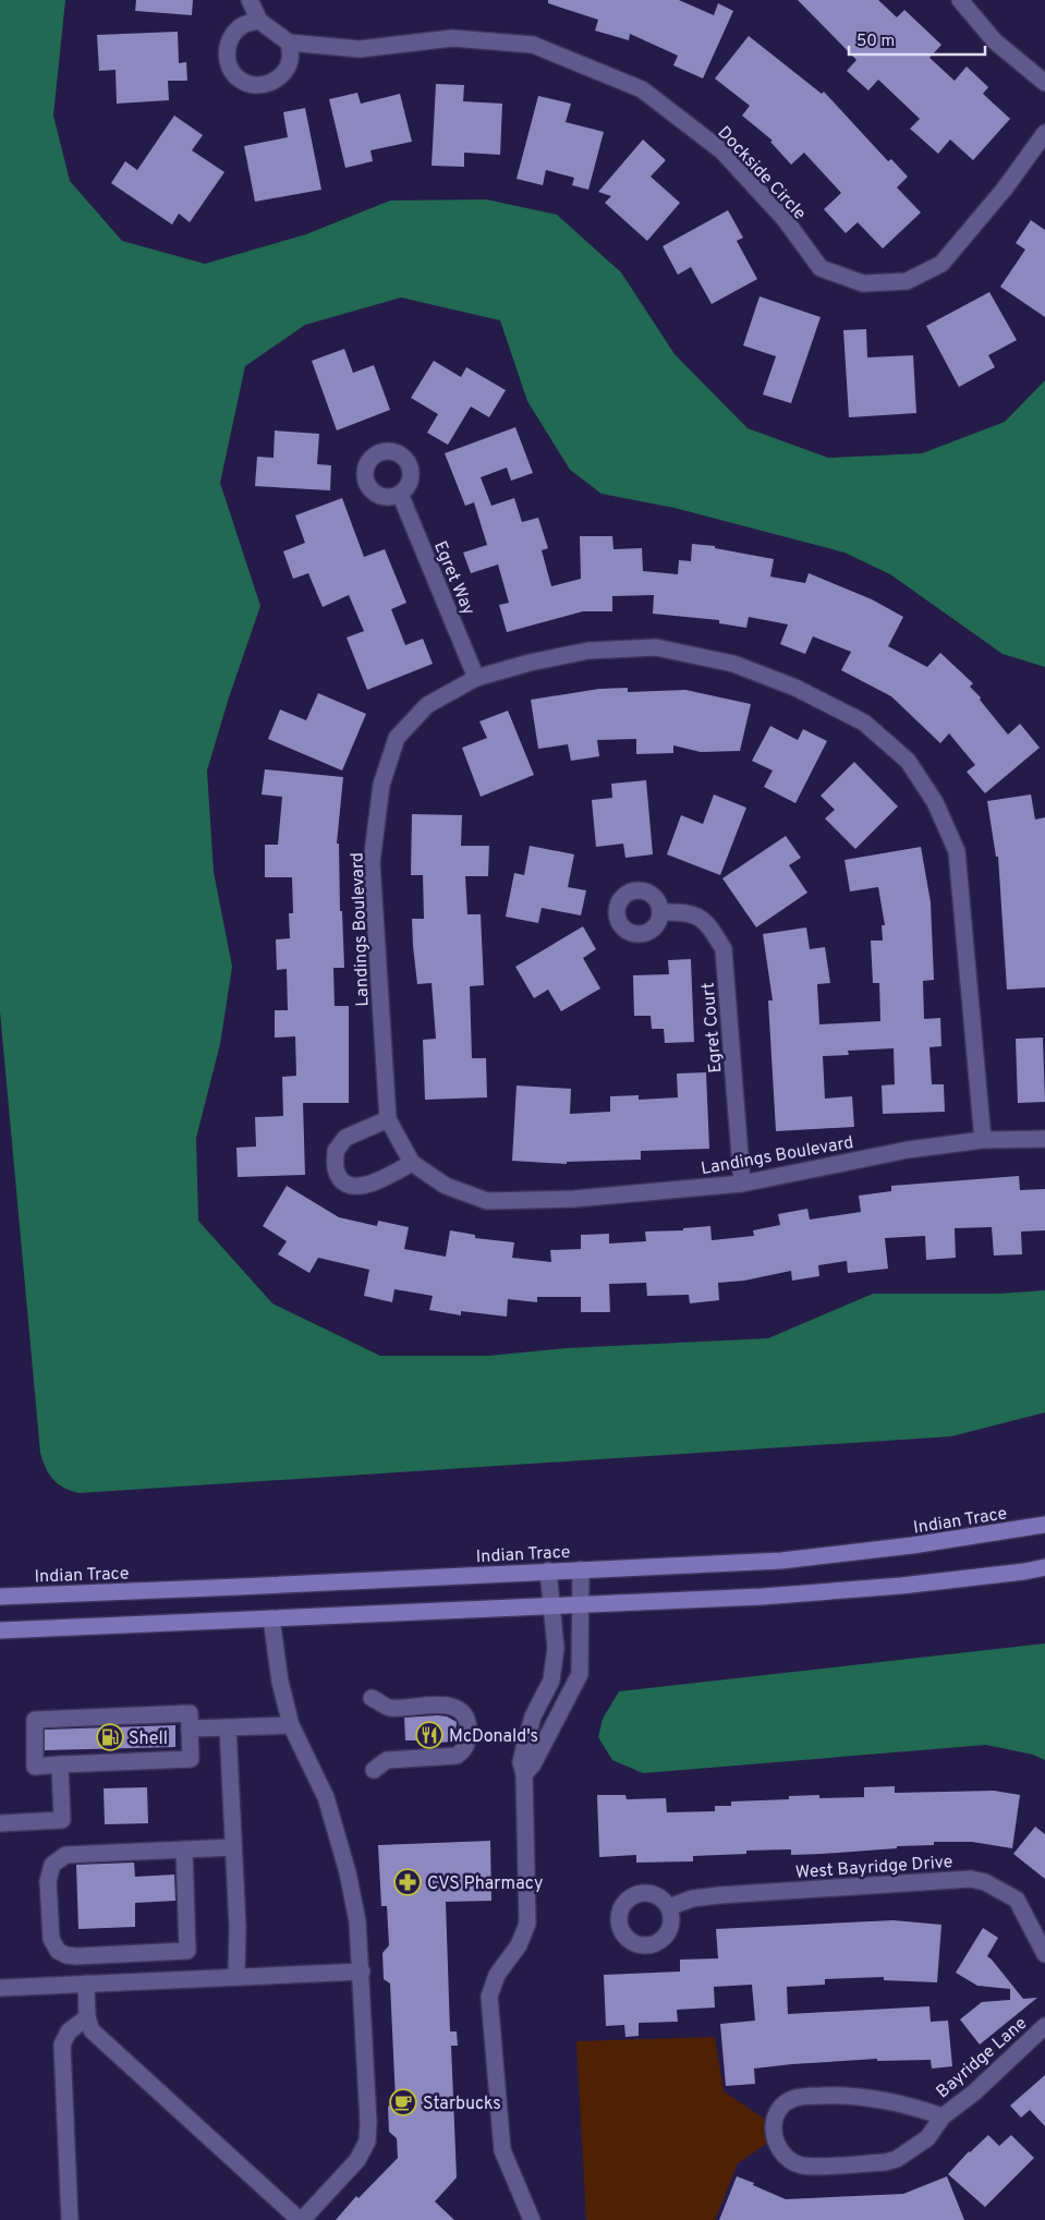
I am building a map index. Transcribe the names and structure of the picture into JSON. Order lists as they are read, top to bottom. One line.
{"streets":{"main road":["Indian Trace"],"street":["Dockside Circle","Egret Way","Landings Boulevard","Egret Court","West Bayridge Drive","Bayridge Lane"]},"crossings":[["Egret Way","Landings Boulevard"],["Landings Boulevard","Egret Court"]],"places":{"restaurant":["McDonald's"],"fuel station":["Shell"],"pharmacy":["CVS Pharmacy"],"cafe":["Starbucks"]},"scale_bar":"50 m"}
